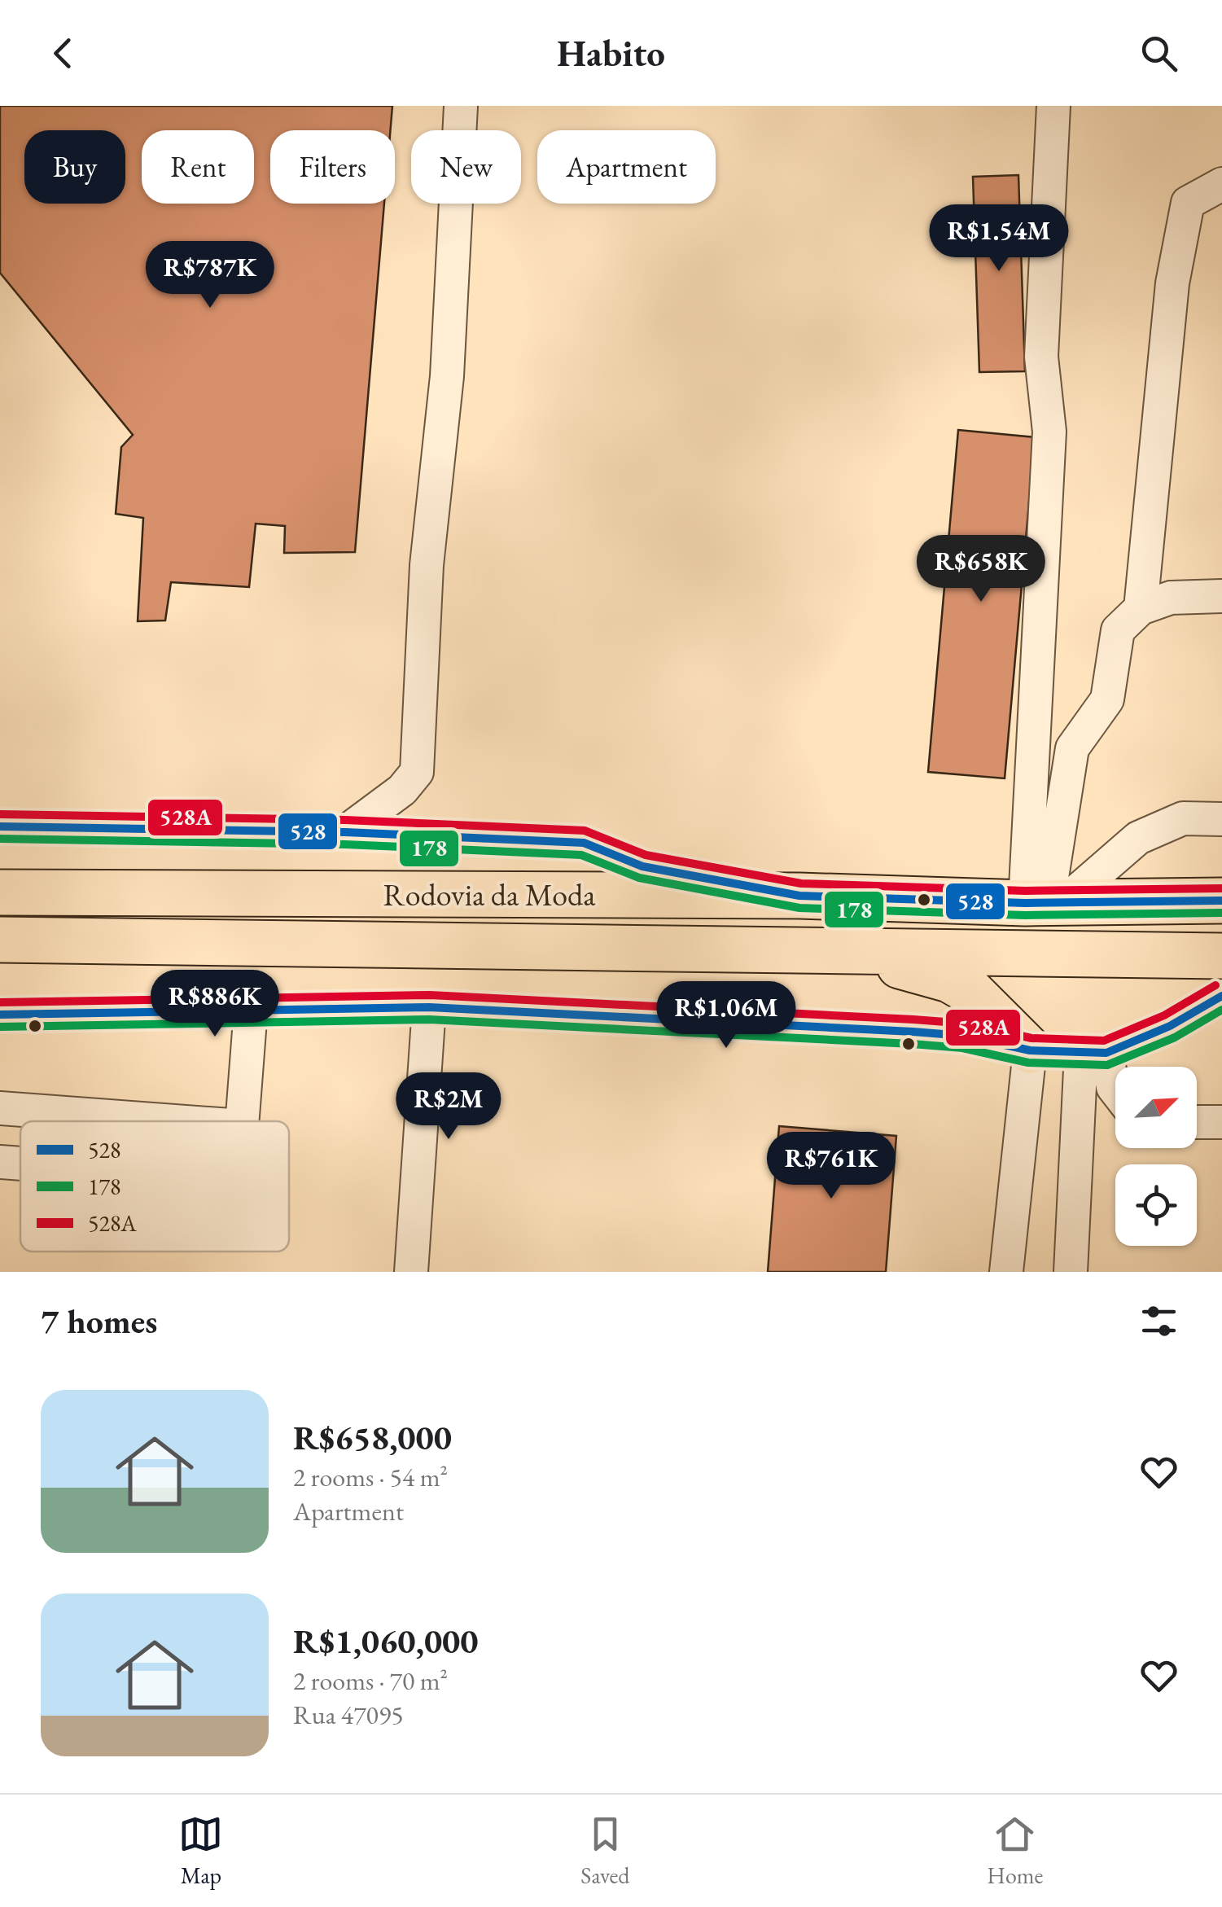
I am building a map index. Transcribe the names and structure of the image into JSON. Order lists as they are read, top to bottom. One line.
{"streets":{"highway":["Rodovia da Moda"]},"lines":["transit line 528A","transit line 528","transit line 178"],"legend":["528","178","528A"],"north":"top right","page":{"header":"Habito","chip":["Buy","Rent","Filters","New","Apartment"],"price":["R$1.54M","R$787K","R$658K","R$886K","R$1.06M","R$2M","R$761K"],"heading":"7 homes","list":[{"name":"R$658,000","note":"2 rooms · 54 m² · Apartment"},{"name":"R$1,060,000","note":"2 rooms · 70 m² · Rua 47095"}],"tabs":["Map","Saved","Home"]}}
